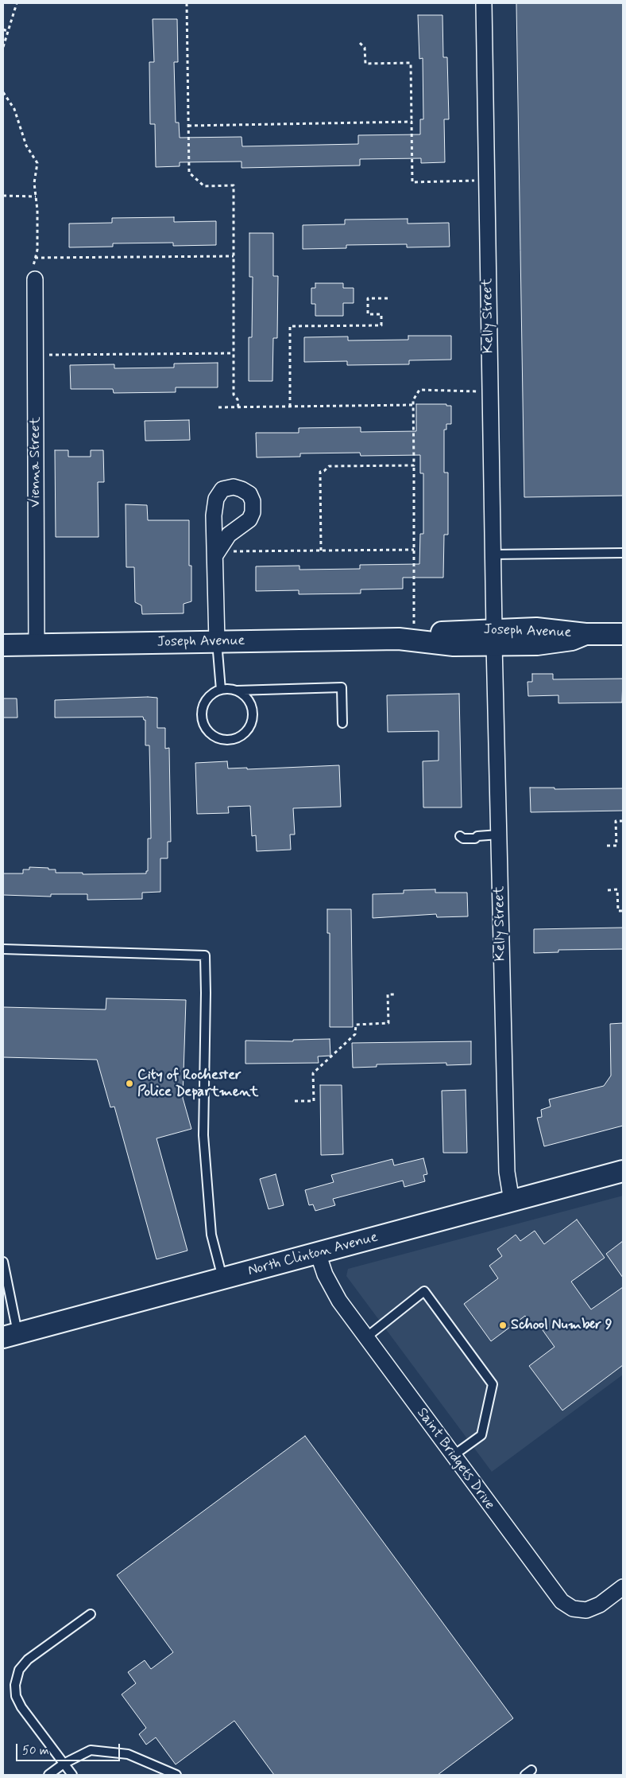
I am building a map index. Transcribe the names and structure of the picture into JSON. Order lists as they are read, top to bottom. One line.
{"streets":{"main road":["Joseph Avenue","North Clinton Avenue"],"street":["Kelly Street","Vienna Street","Saint Bridgets Drive"]},"crossings":[["Kelly Street","Joseph Avenue"],["Kelly Street","North Clinton Avenue"],["Vienna Street","Joseph Avenue"],["North Clinton Avenue","Saint Bridgets Drive"]],"places":["City of Rochester Police Department","School Number 9"],"scale_bar":"50 m"}
